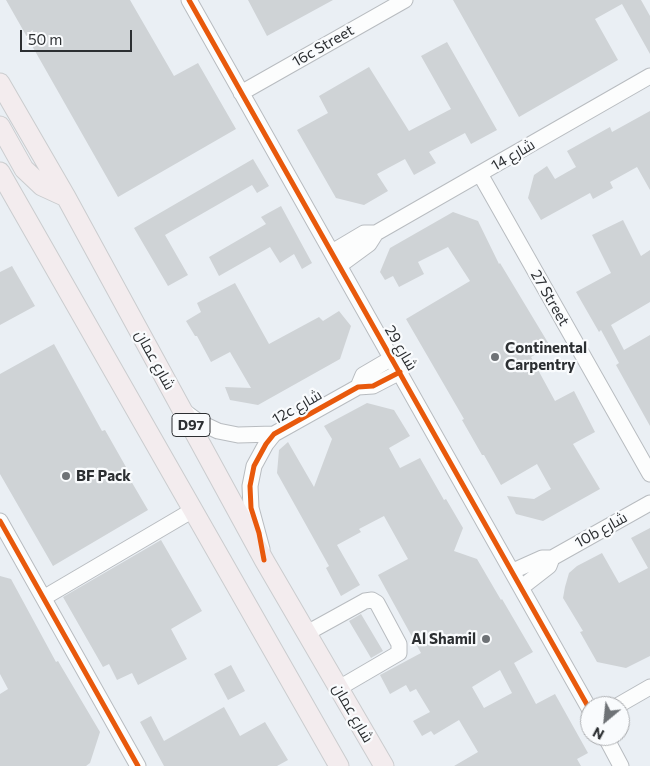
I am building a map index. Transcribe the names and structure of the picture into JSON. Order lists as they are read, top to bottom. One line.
{"streets":{"main road":["شارع عمان","D97"],"street":["16c Street","شارع 14","27 Street","شارع 29","12c شارع","10b شارع"]},"crossings":[["16c Street","شارع 29"],["شارع 14","27 Street"],["شارع 14","شارع 29"],["شارع 29","12c شارع"],["شارع 29","10b شارع"],["شارع عمان","12c شارع"]],"places":["Continental Carpentry","BF Pack","Al Shamil"],"scale_bar":"50 m","north":"bottom left"}
